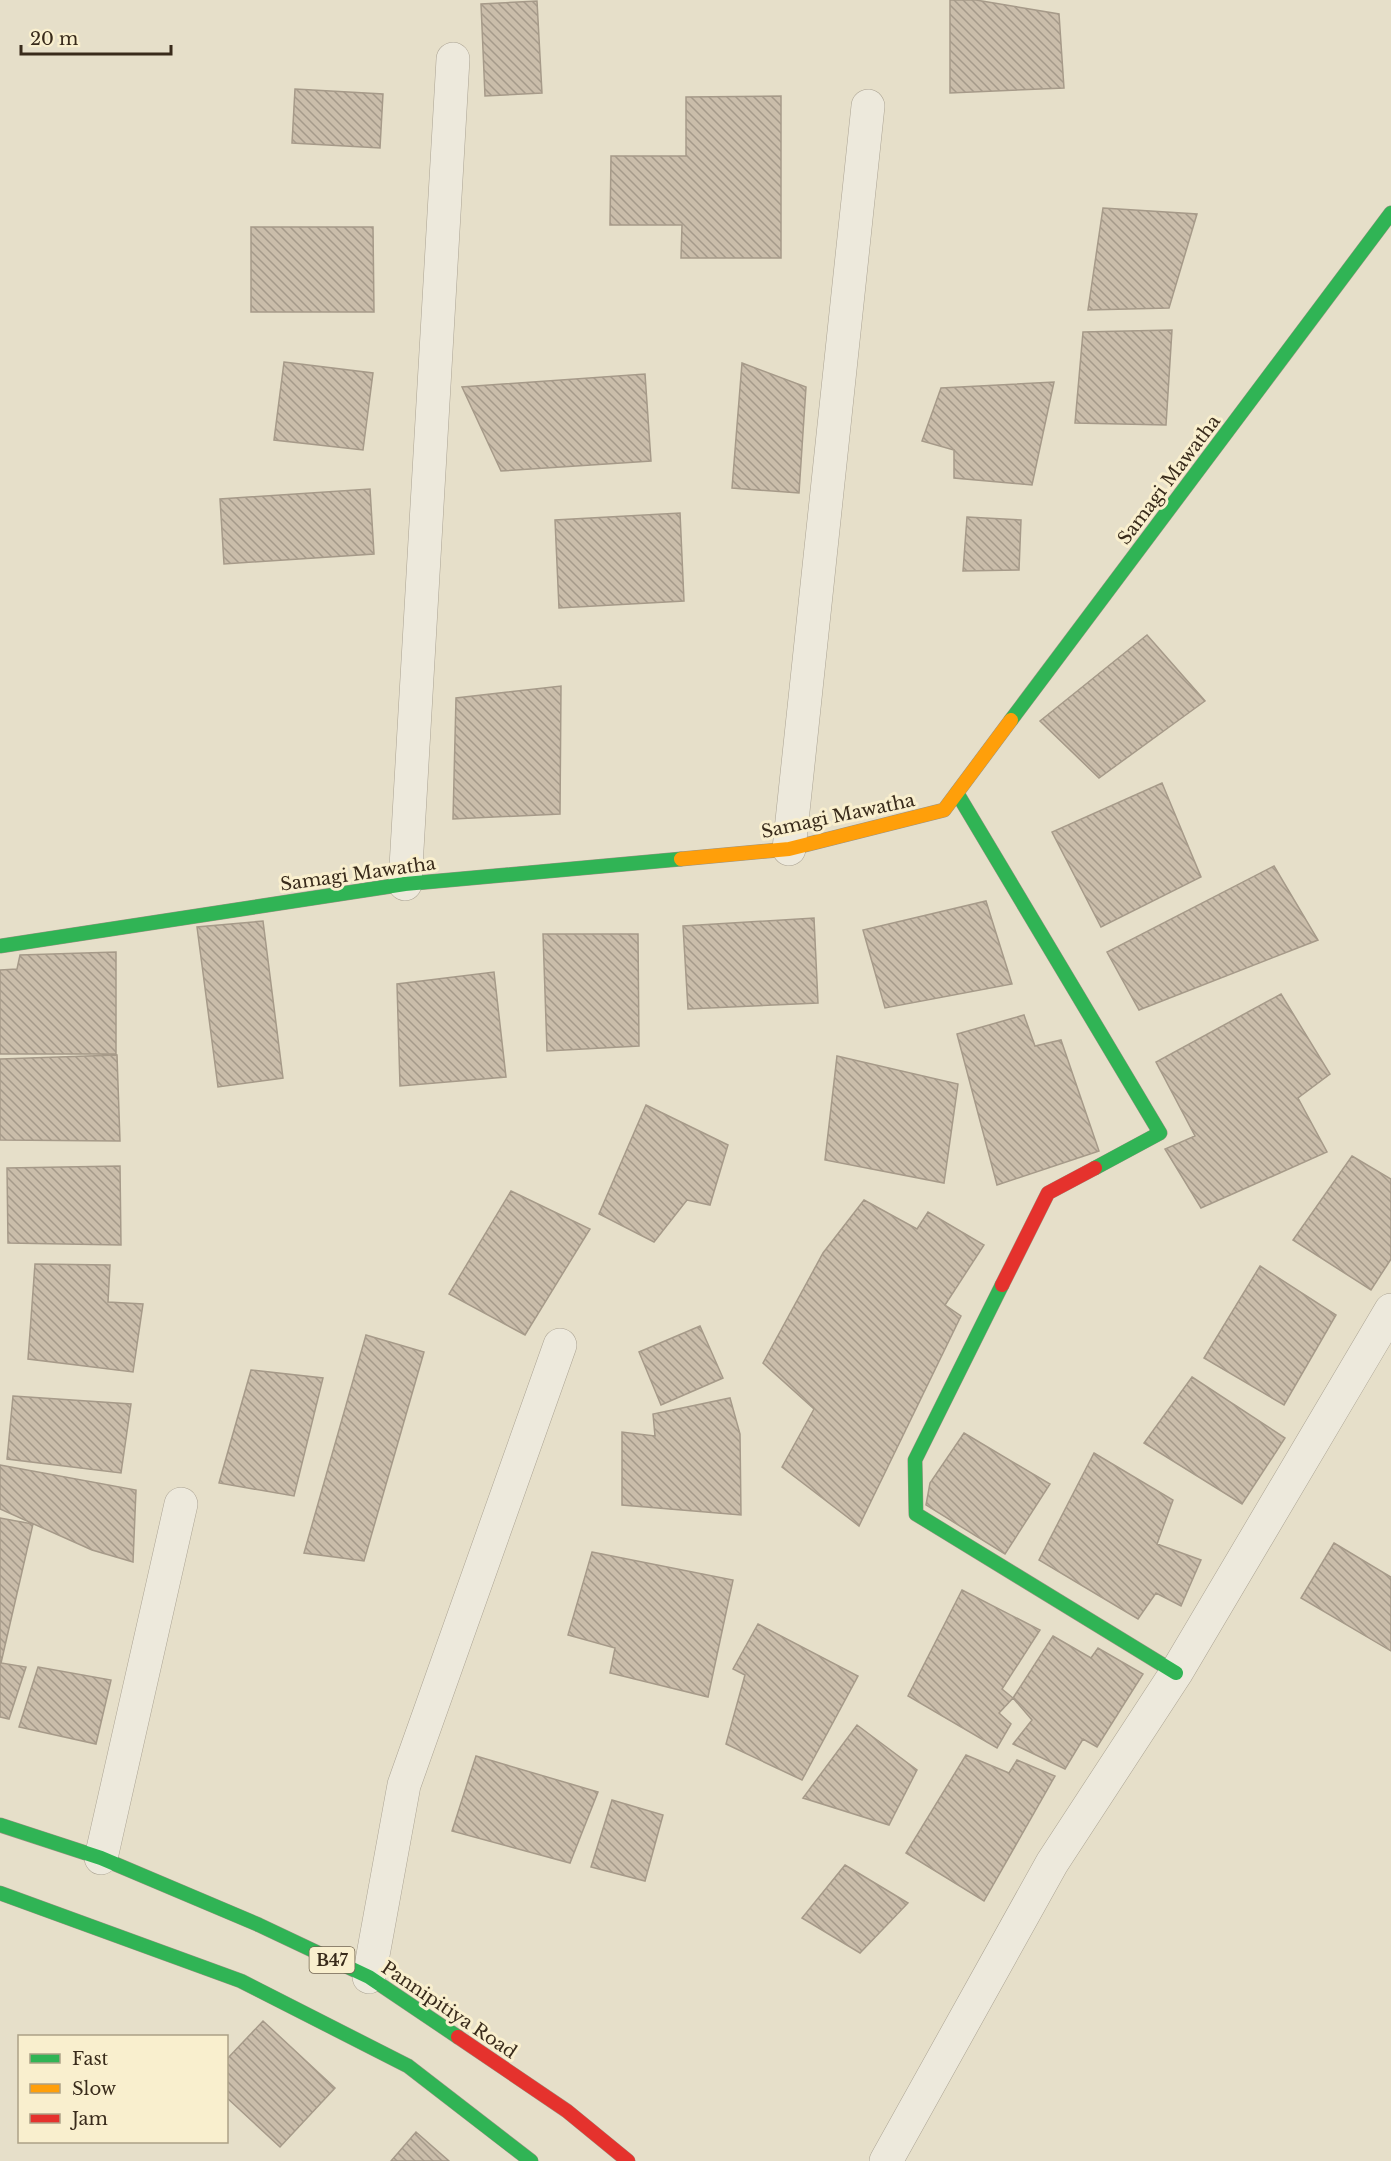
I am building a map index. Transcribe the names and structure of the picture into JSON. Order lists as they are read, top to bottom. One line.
{"streets":{"street":["Samagi Mawatha","B47","Pannipitiya Road"]},"legend":["Fast","Slow","Jam"],"scale_bar":"20 m"}
